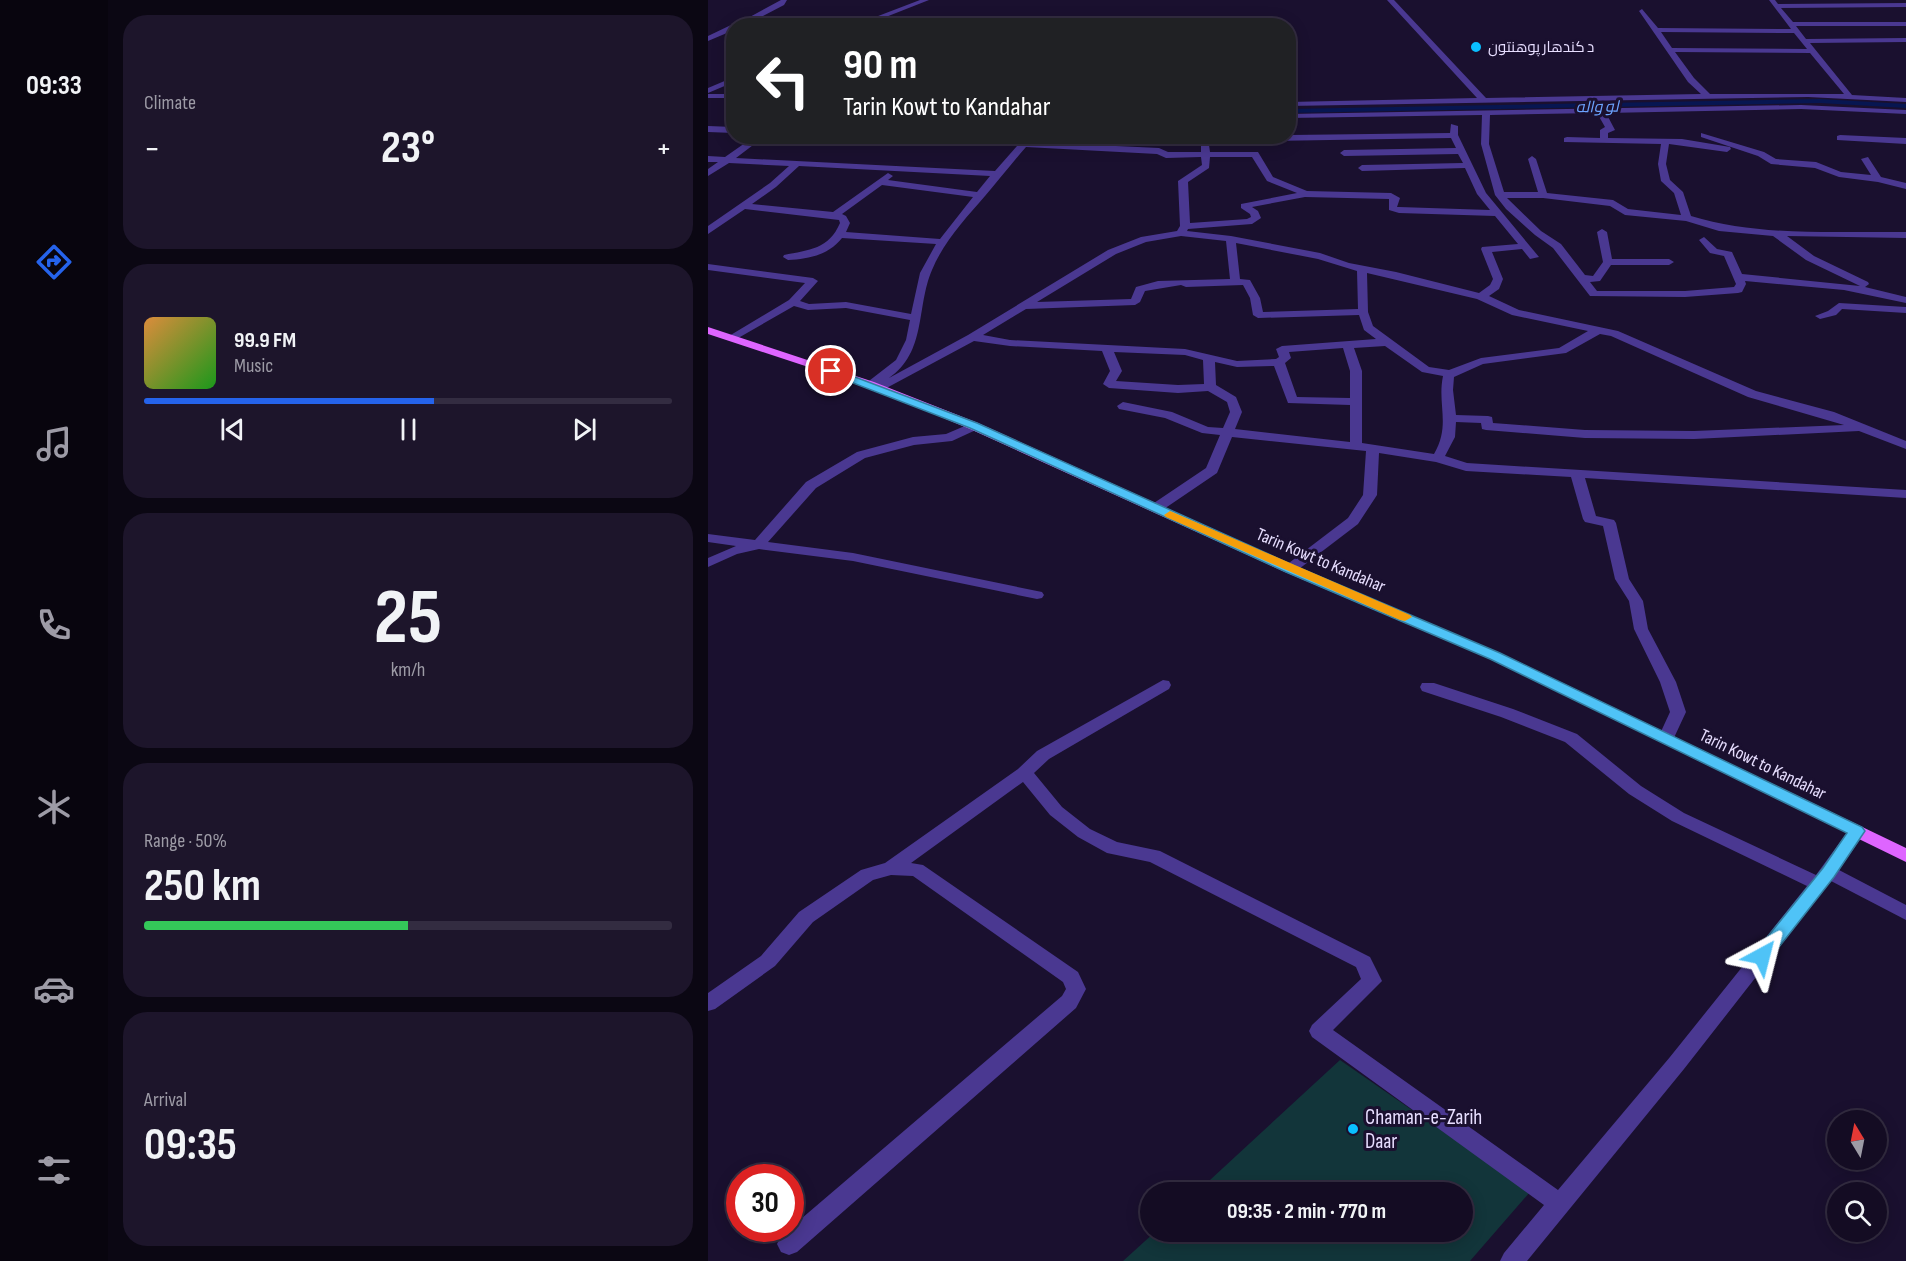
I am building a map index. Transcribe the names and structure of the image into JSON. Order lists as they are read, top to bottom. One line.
{"streets":{"main road":["Tarin Kowt to Kandahar"]},"water":["لو واله"],"places":["د کندهار پوهنتون","Chaman-e-Zarih Daar"],"north":"top","page":{"tabs":"09:33","tile":["Climate",["25","km/h"],["Range · 50%","250 km"],["Arrival","09:35"]],"turn":["90 m","Tarin Kowt to Kandahar"],"heat":["−","23°","+"],"song":["99.9 FM","Music"],"limit":"30","trip":"09:35 · 2 min · 770 m"}}
